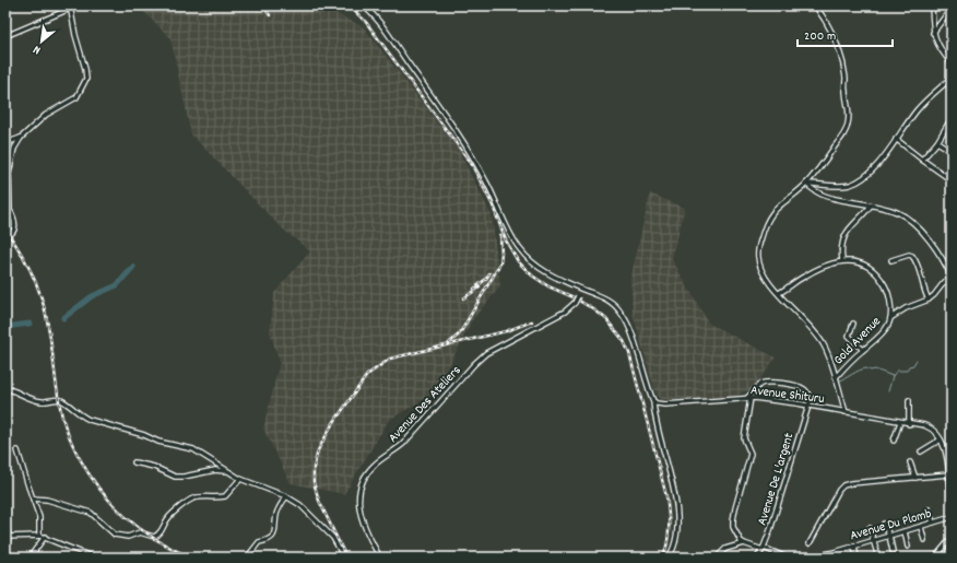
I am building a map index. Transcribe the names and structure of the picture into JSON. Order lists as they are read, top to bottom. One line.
{"streets":{"street":["Gold Avenue","Avenue Shituru","Avenue Des Ateliers","Avenue De L'argent","Avenue Du Plomb"]},"crossings":[["Avenue Shituru","Avenue De L'argent"]],"scale_bar":"200 m","north":"bottom left"}
